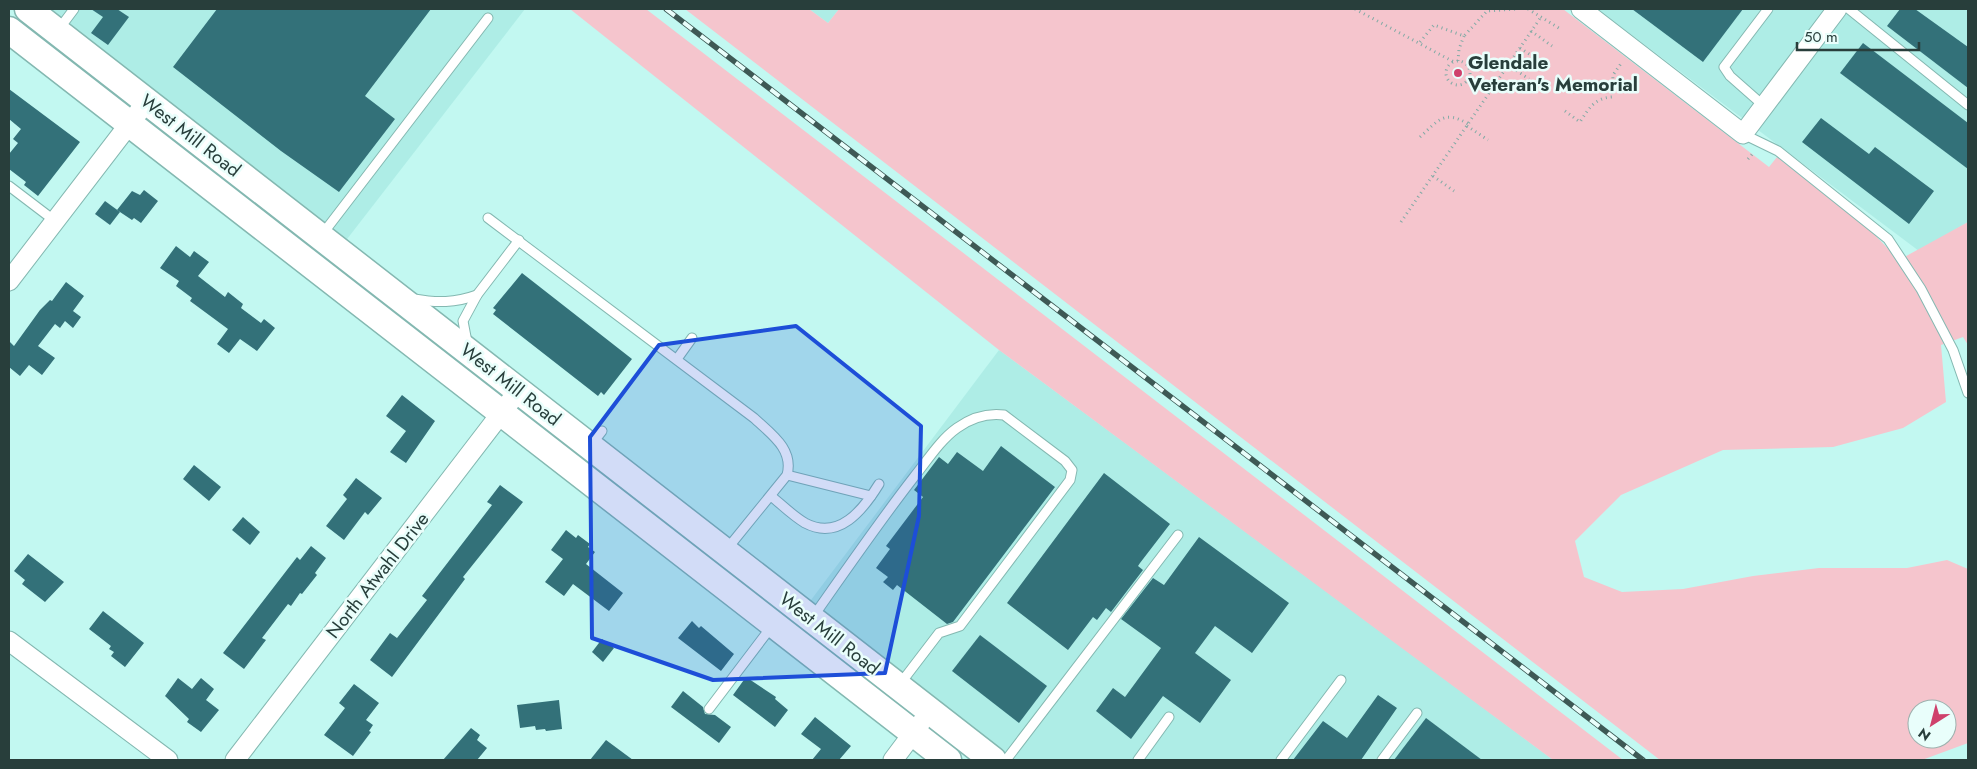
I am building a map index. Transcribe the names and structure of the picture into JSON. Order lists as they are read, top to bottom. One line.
{"streets":{"main road":["West Mill Road"],"street":["North Atwahl Drive"]},"crossings":[["West Mill Road","North Atwahl Drive"]],"places":["Glendale Veteran's Memorial"],"scale_bar":"50 m","north":"bottom left"}
